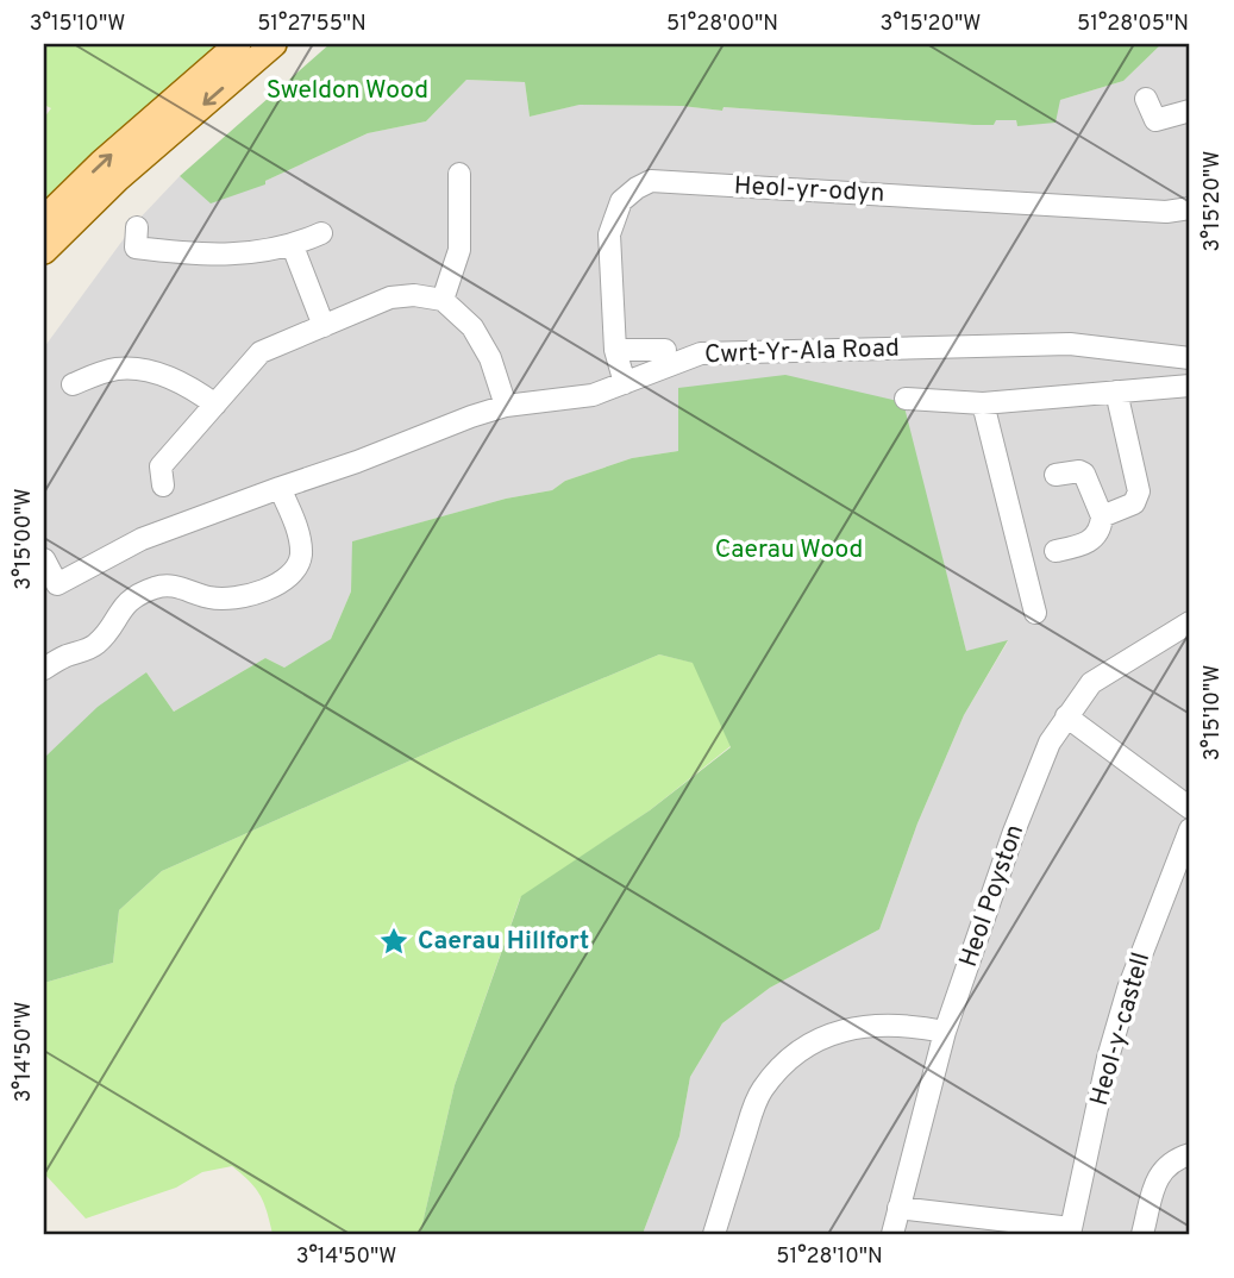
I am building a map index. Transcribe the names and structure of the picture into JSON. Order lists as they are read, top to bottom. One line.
{"streets":{"street":["Heol-yr-odyn","Cwrt-Yr-Ala Road","Heol Poyston","Heol-y-castell"]},"crossings":[["Heol-yr-odyn","Cwrt-Yr-Ala Road"]],"parks":["Sweldon Wood","Caerau Wood"],"places":{"place":["Caerau Hillfort"]},"coordinates":["3°15'10\"W","51°27'55\"N","51°28'00\"N","3°15'20\"W","51°28'05\"N","3°15'00\"W","3°14'50\"W","51°28'10\"N"]}
